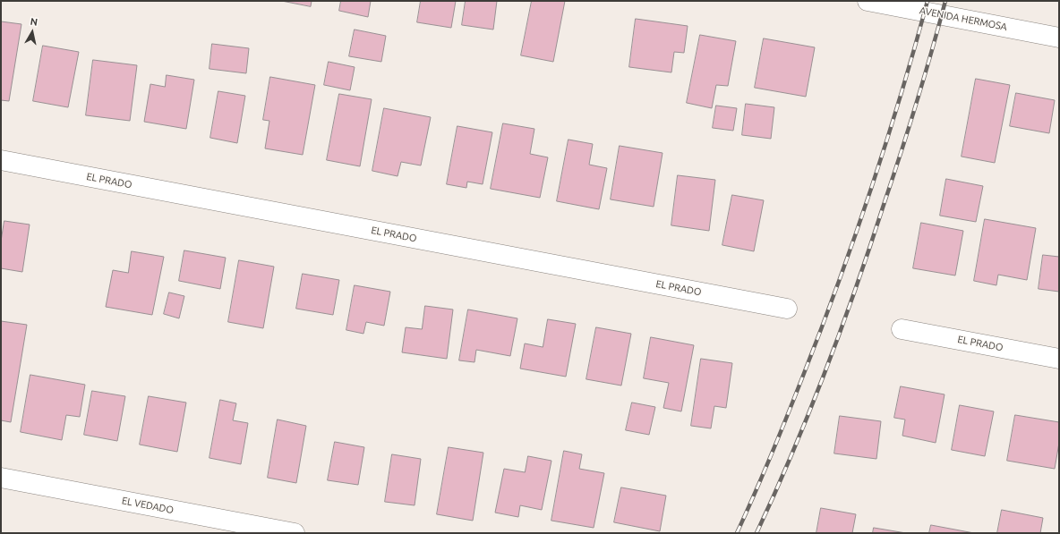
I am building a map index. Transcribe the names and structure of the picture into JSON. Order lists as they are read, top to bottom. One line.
{"streets":{"street":["AVENIDA HERMOSA","EL PRADO","EL VEDADO"]},"north":"top"}
